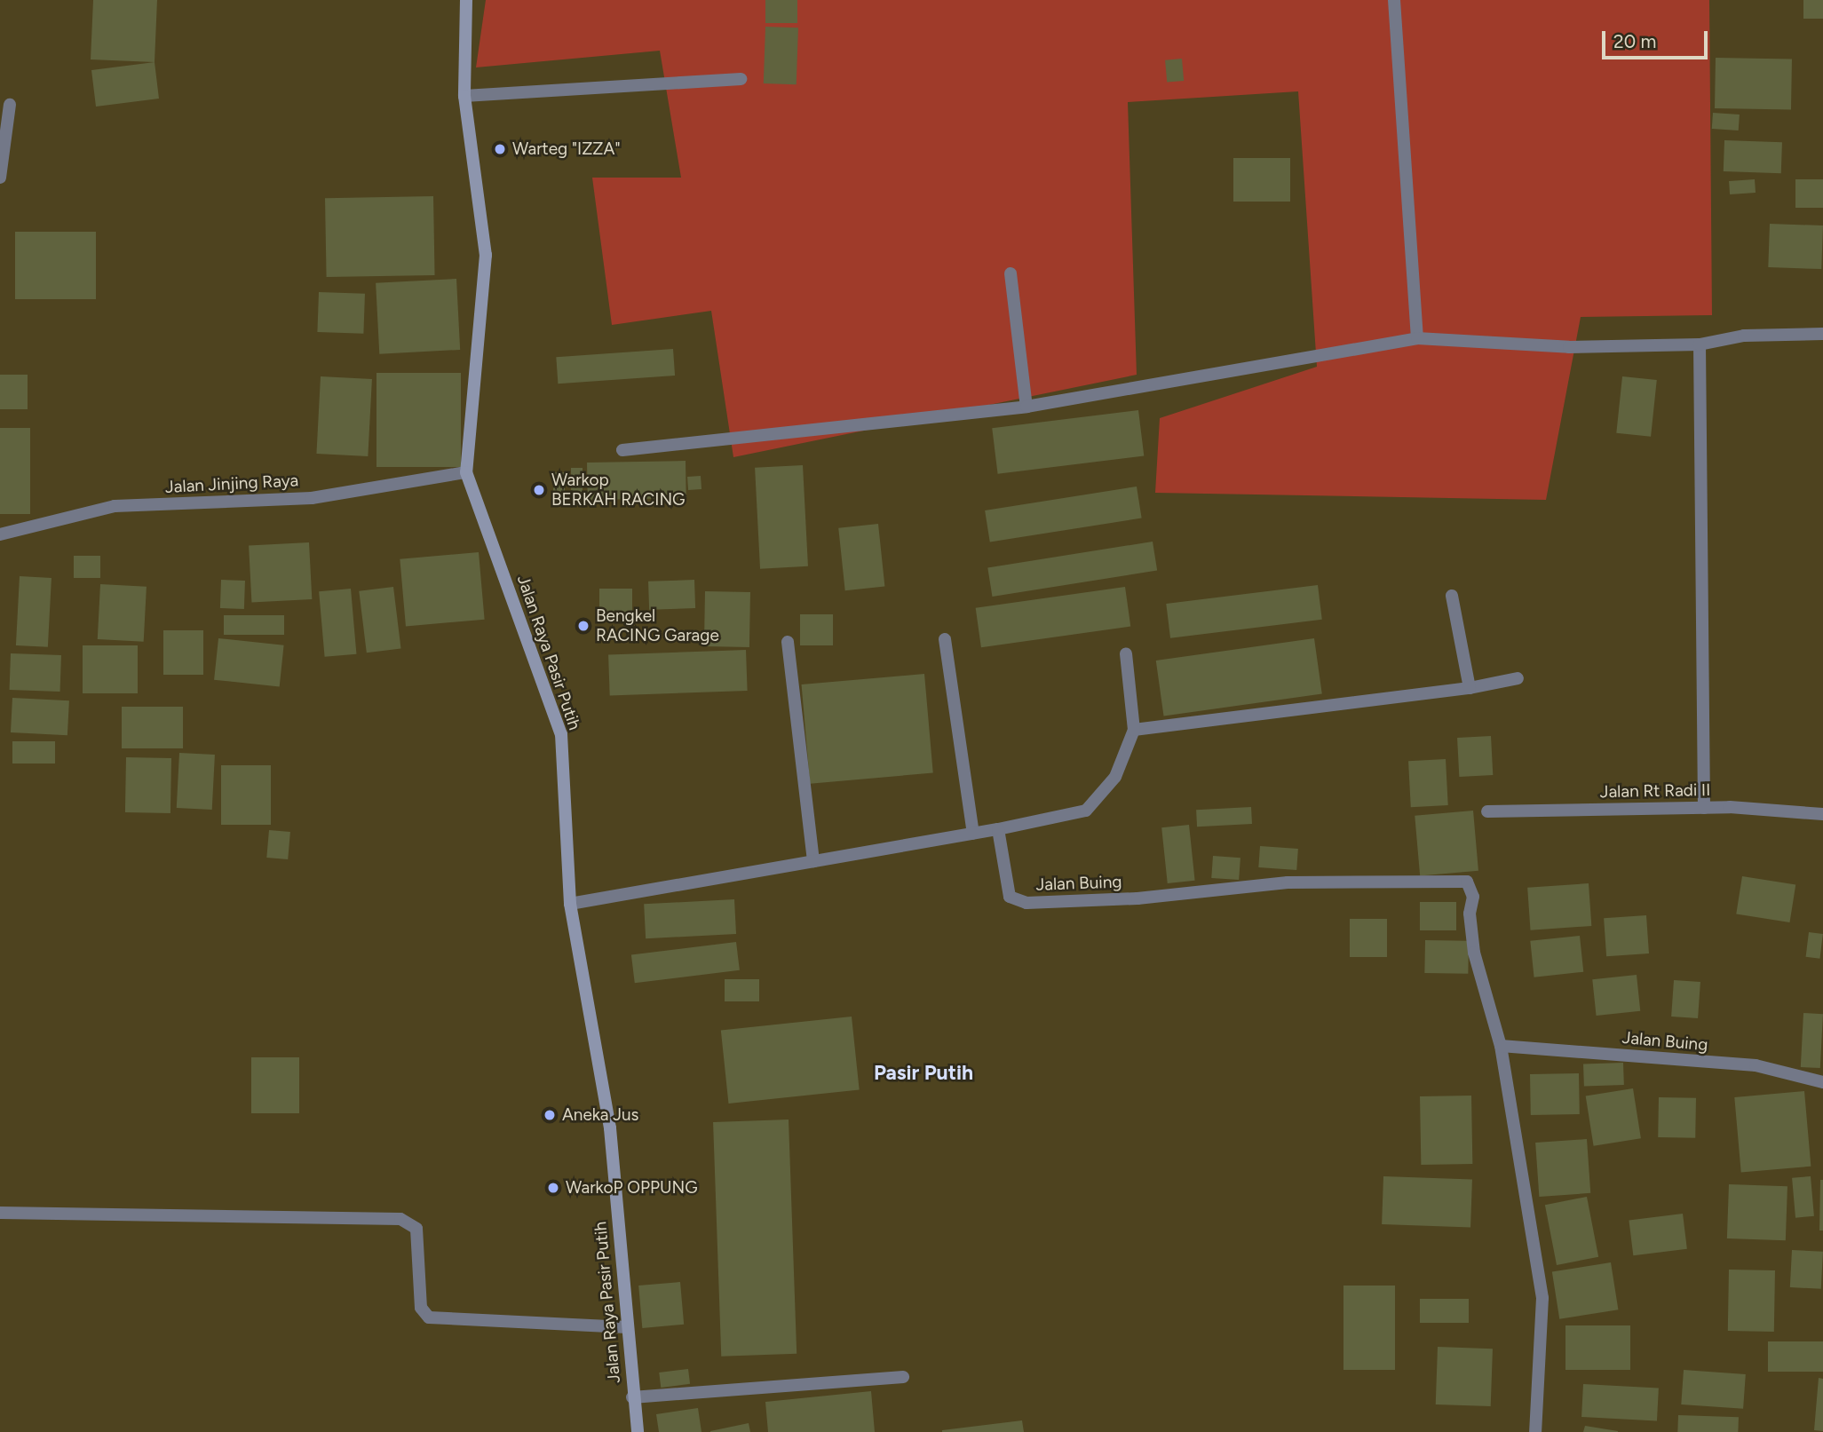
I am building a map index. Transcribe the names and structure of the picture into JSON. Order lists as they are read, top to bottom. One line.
{"streets":{"street":["Jalan Jinjing Raya","Jalan Raya Pasir Putih","Jalan Rt Radi II","Jalan Buing"]},"crossings":[["Jalan Jinjing Raya","Jalan Raya Pasir Putih"]],"districts":["Pasir Putih"],"places":["Warteg \"IZZA\"","Warkop BERKAH RACING","Bengkel RACING Garage","Aneka Jus","WarkoP OPPUNG"],"scale_bar":"20 m"}
